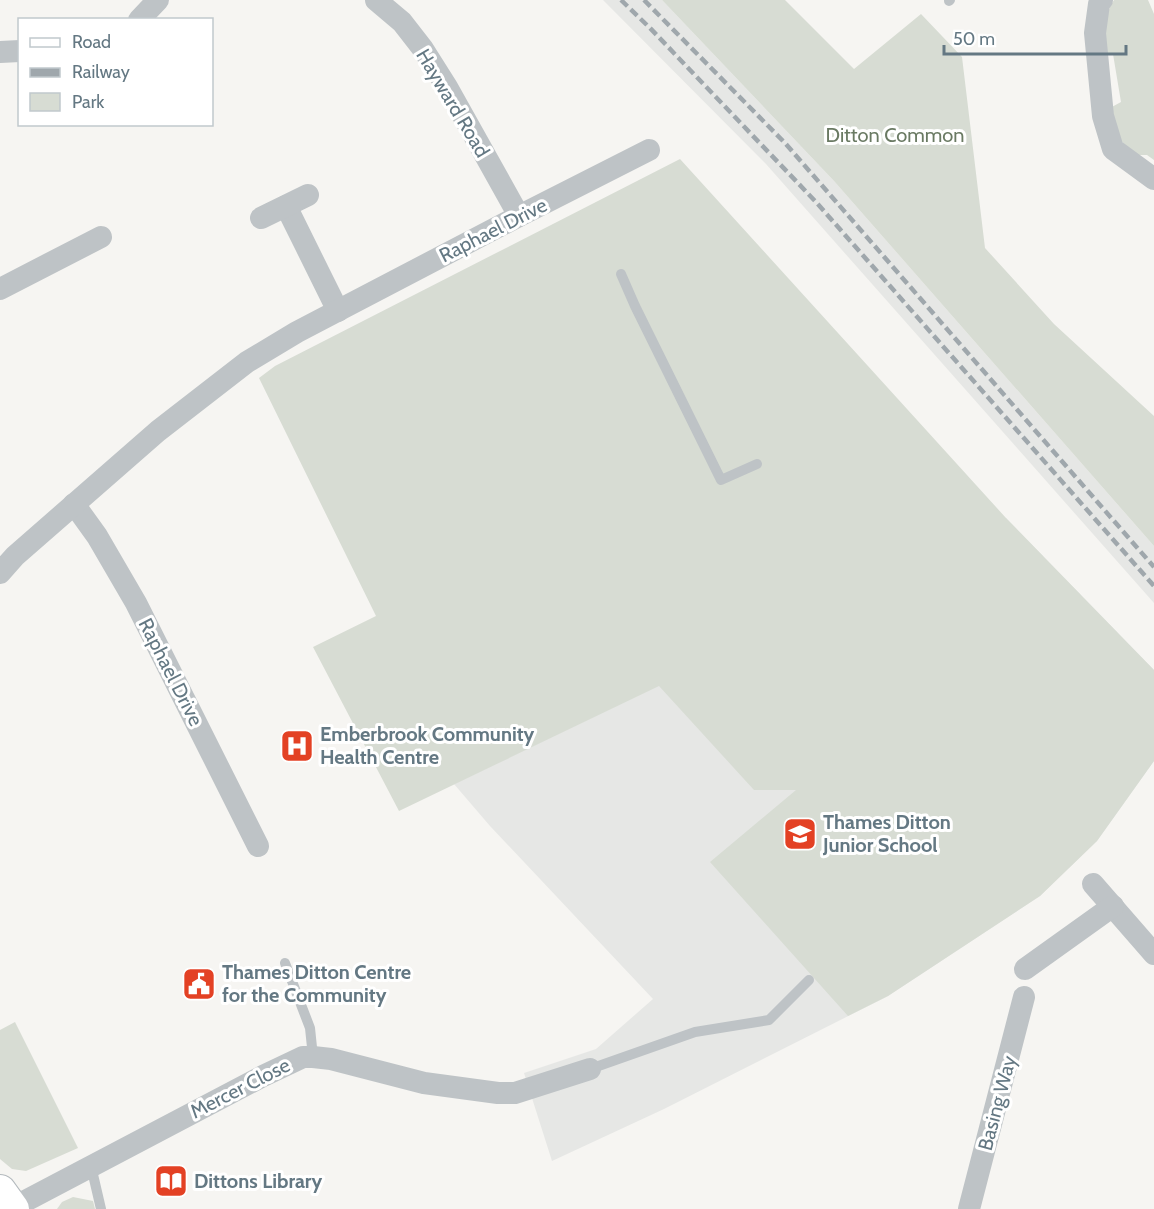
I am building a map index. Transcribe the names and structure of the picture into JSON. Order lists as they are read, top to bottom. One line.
{"streets":{"street":["Hayward Road","Raphael Drive","Mercer Close","Basing Way"]},"crossings":[["Hayward Road","Raphael Drive"]],"parks":["Ditton Common"],"places":{"hospital":["Emberbrook Community Health Centre"],"school or university":["Thames Ditton Junior School"],"public building":["Thames Ditton Centre for the Community"],"library":["Dittons Library"]},"legend":["Road","Railway","Park"],"scale_bar":"50 m"}
